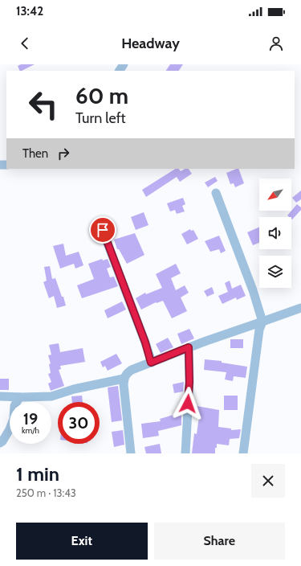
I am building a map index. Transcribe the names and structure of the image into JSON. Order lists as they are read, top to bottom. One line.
{"north":"bottom left","page":{"status":"13:42","header":"Headway","turn":["60 m","Turn left"],"then":"Then","speed":"19 km/h","limit":"30","heading":["1 min","250 m · 13:43"],"buttons":["Exit","Share"]}}
